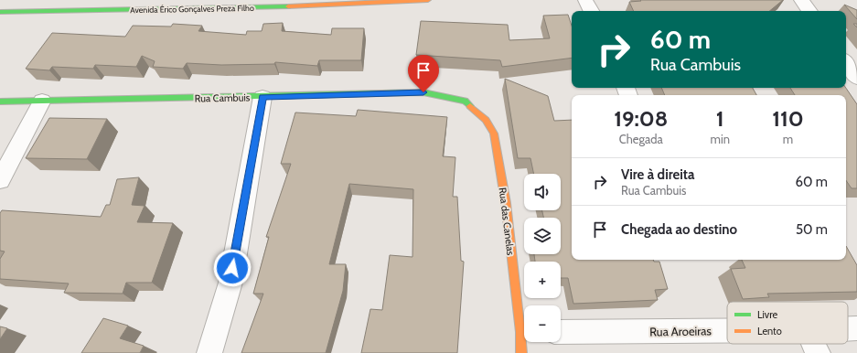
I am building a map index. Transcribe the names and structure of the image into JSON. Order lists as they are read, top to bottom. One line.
{"streets":{"street":["Avenida Érico Gonçalves Preza Filho","Rua Cambuis","Rua das Canelas","Rua Aroeiras"]},"crossings":[["Rua Cambuis","Rua das Canelas"]],"legend":["Livre","Lento"],"page":{"turn":["60 m","Rua Cambuis"],"eta":["19:08","Chegada","1","min","110","m"],"list":[{"name":"Vire à direita","note":"Rua Cambuis","value":"60 m"},{"name":"Chegada ao destino","value":"50 m"}],"map_buttons":["+","−"]}}
